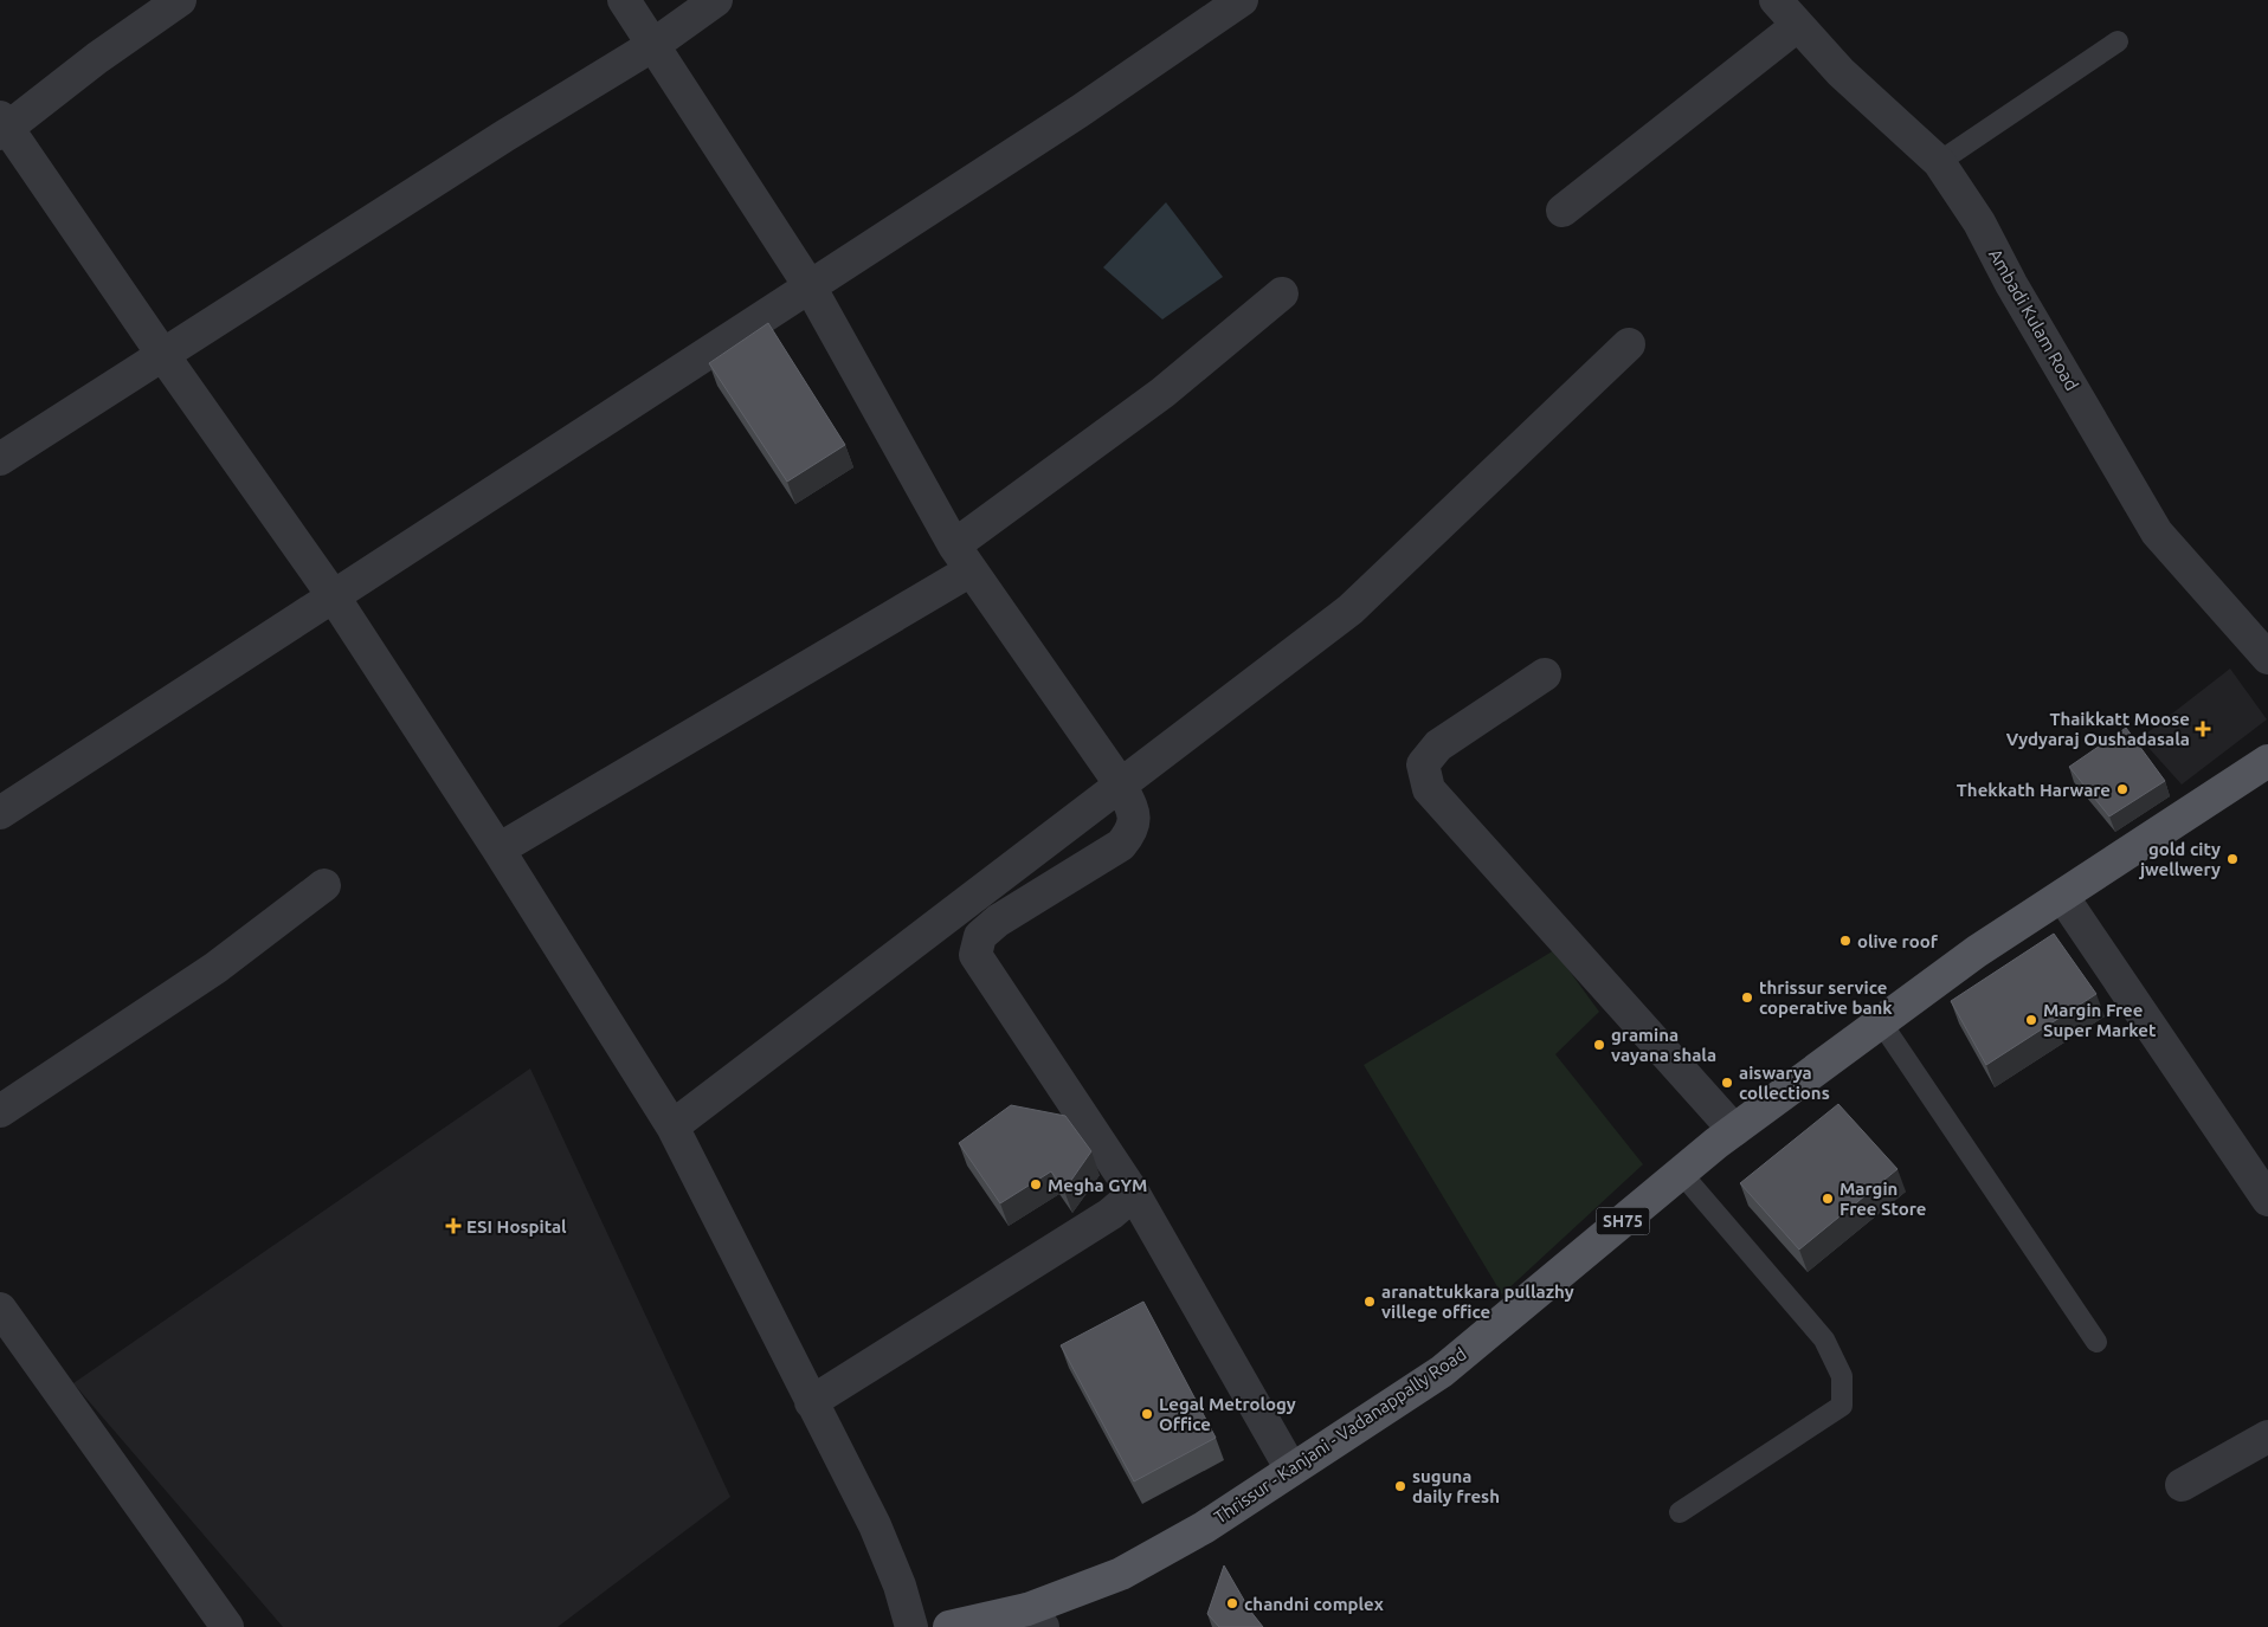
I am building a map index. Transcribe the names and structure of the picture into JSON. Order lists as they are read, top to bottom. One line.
{"streets":{"main road":["SH75","Thrissur - Kanjani - Vadanappally Road"],"street":["Ambadi Kulam Road"]},"places":{"health":["Thaikkatt Moose Vydyaraj Oushadasala","ESI Hospital"],"other":["Thekkath Harware","gold city jwellwery","olive roof","thrissur service coperative bank","Margin Free Super Market","gramina vayana shala","aiswarya collections","Megha GYM","Margin Free Store","aranattukkara pullazhy villege office","Legal Metrology Office","suguna daily fresh","chandni complex"]}}
